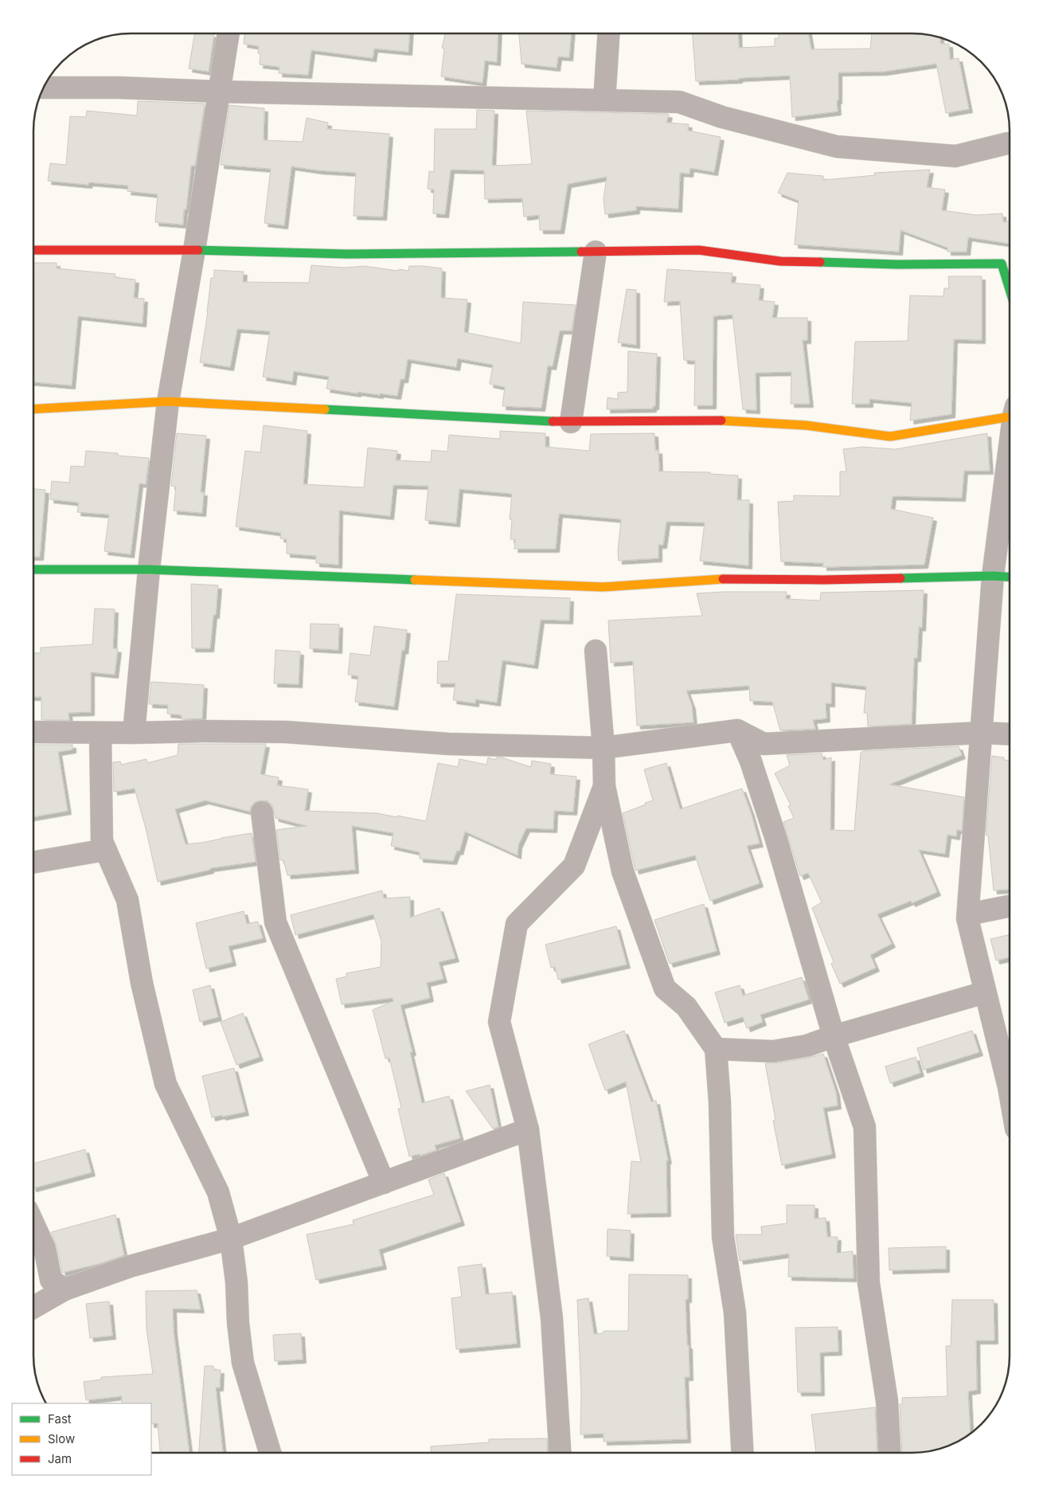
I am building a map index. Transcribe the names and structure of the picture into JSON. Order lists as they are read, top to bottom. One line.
{"legend":["Fast","Slow","Jam"]}
